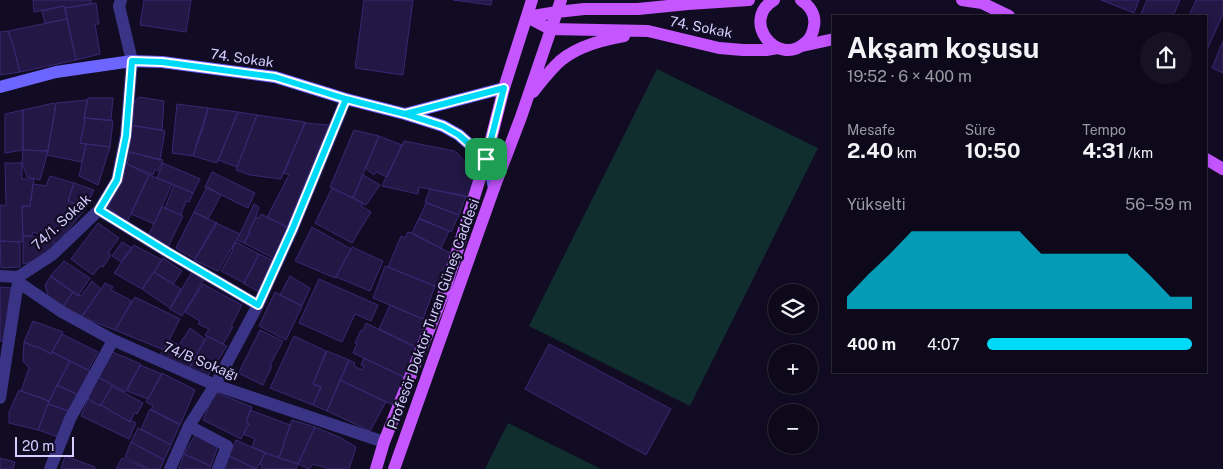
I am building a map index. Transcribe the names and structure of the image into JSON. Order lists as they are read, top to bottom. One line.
{"streets":{"main road":["74. Sokak","Profesör Doktor Turan Güneş Caddesi"],"street":["74/1. Sokak","74/B Sokağı"]},"crossings":[["74. Sokak","74/1. Sokak"],["74. Sokak","Profesör Doktor Turan Güneş Caddesi"],["74/1. Sokak","74/B Sokağı"],["Profesör Doktor Turan Güneş Caddesi","74/B Sokağı"]],"scale_bar":"20 m","page":{"heading":["Akşam koşusu","19:52 · 6 × 400 m"],"stats":[["Mesafe","2.40 km"],["Süre","10:50"],["Tempo","4:31 /km"]],"chart":["Yükselti","56–59 m"],"map_buttons":["+","−"],"list":[{"name":"400 m","note":"4:07"}],"scale":"20 m"}}
